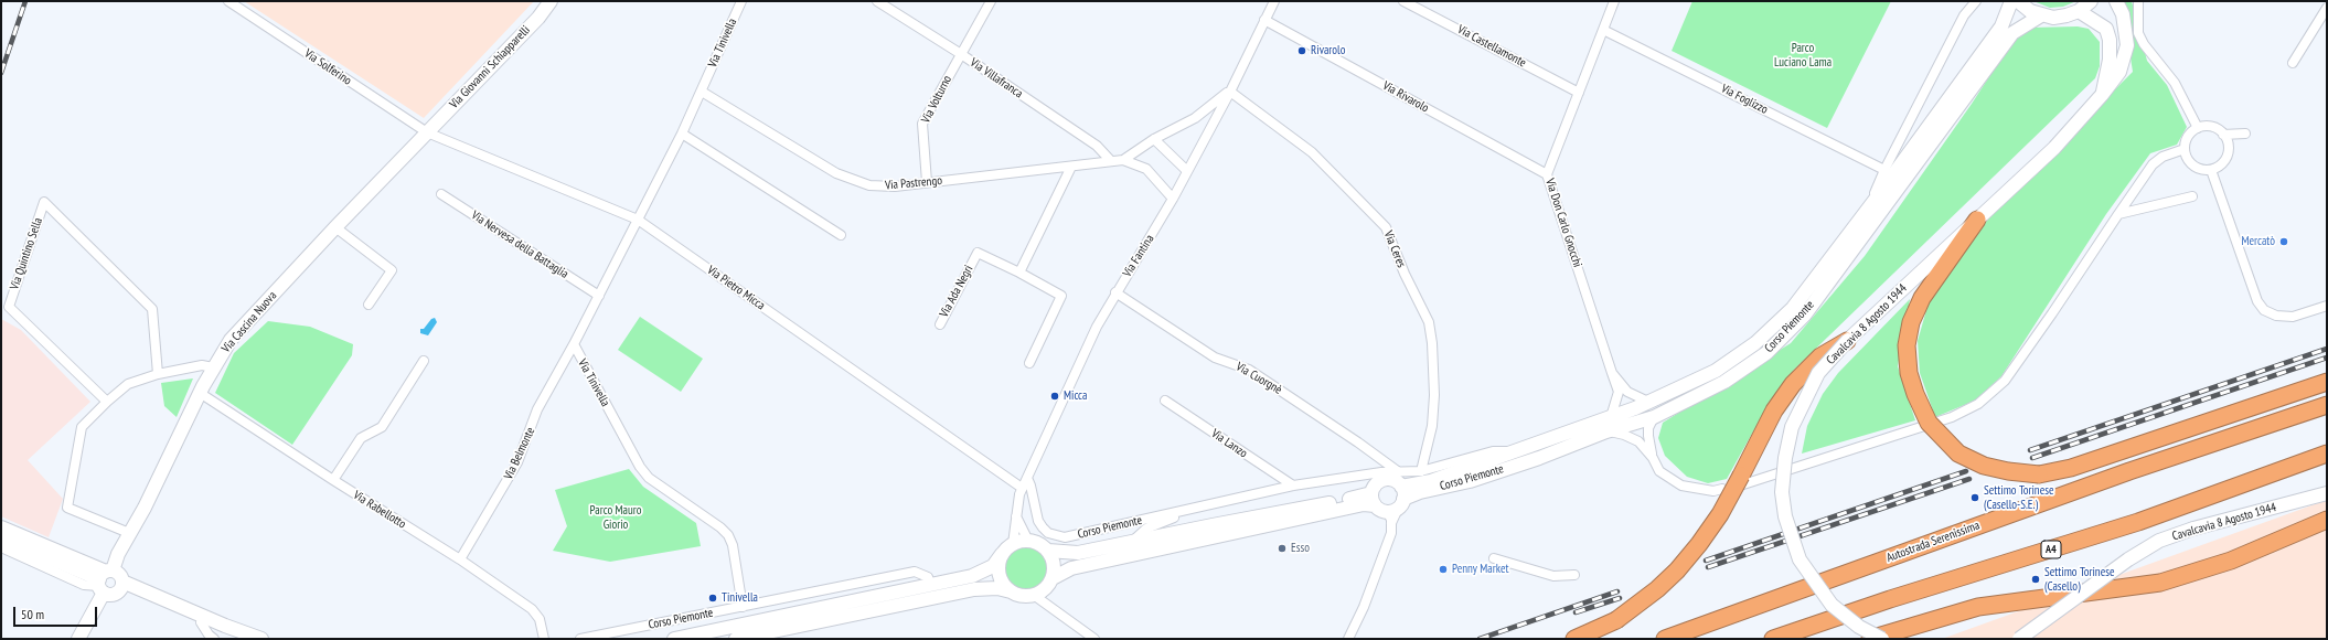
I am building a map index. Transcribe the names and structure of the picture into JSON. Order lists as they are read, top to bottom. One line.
{"streets":{"highway":["Autostrada Serenissima","A4"],"main road":["Via Giovanni Schiapparelli","Via Cascina Nuova","Cavalcavia 8 Agosto 1944","Corso Piemonte"],"street":["Via Tinivella","Via Castellamonte","Via Solferino","Via Villafranca","Via Rivarolo","Via Volturno","Via Foglizzo","Via Pastrengo","Via Don Carlo Gnocchi","Via Nervesa della Battaglia","Via Ceres","Via Quintino Sella","Via Fantina","Via Pietro Micca","Via Ada Negri","Via Cuorgnè","Via Lanzo","Via Belmonte","Via Rabellotto"]},"crossings":[["Via Tinivella","Via Pastrengo"],["Via Tinivella","Via Nervesa della Battaglia"],["Via Tinivella","Via Pietro Micca"],["Via Tinivella","Corso Piemonte"],["Via Tinivella","Via Belmonte"],["Via Castellamonte","Via Don Carlo Gnocchi"],["Via Solferino","Via Giovanni Schiapparelli"],["Via Solferino","Via Pietro Micca"],["Via Solferino","Via Cascina Nuova"],["Via Giovanni Schiapparelli","Via Pietro Micca"],["Via Giovanni Schiapparelli","Via Cascina Nuova"],["Via Villafranca","Via Volturno"],["Via Villafranca","Via Pastrengo"],["Via Rivarolo","Via Don Carlo Gnocchi"],["Via Rivarolo","Via Fantina"],["Via Volturno","Via Pastrengo"],["Via Foglizzo","Via Don Carlo Gnocchi"],["Via Pastrengo","Via Ceres"],["Via Pastrengo","Via Fantina"],["Via Don Carlo Gnocchi","Corso Piemonte"],["Via Ceres","Via Fantina"],["Via Ceres","Corso Piemonte"],["Via Fantina","Via Pietro Micca"],["Via Fantina","Corso Piemonte"],["Via Fantina","Via Cuorgnè"],["Via Pietro Micca","Via Cascina Nuova"],["Via Cascina Nuova","Via Rabellotto"],["Corso Piemonte","Via Cuorgnè"],["Corso Piemonte","Via Lanzo"],["Via Belmonte","Via Rabellotto"]],"parks":["Parco Luciano Lama","Parco Mauro Giorio"],"places":["Rivarolo","Mercatò","Micca","Settimo Torinese (Casello-S.E.)","Esso","Penny Market","Settimo Torinese (Casello)","Tinivella"],"scale_bar":"50 m"}
